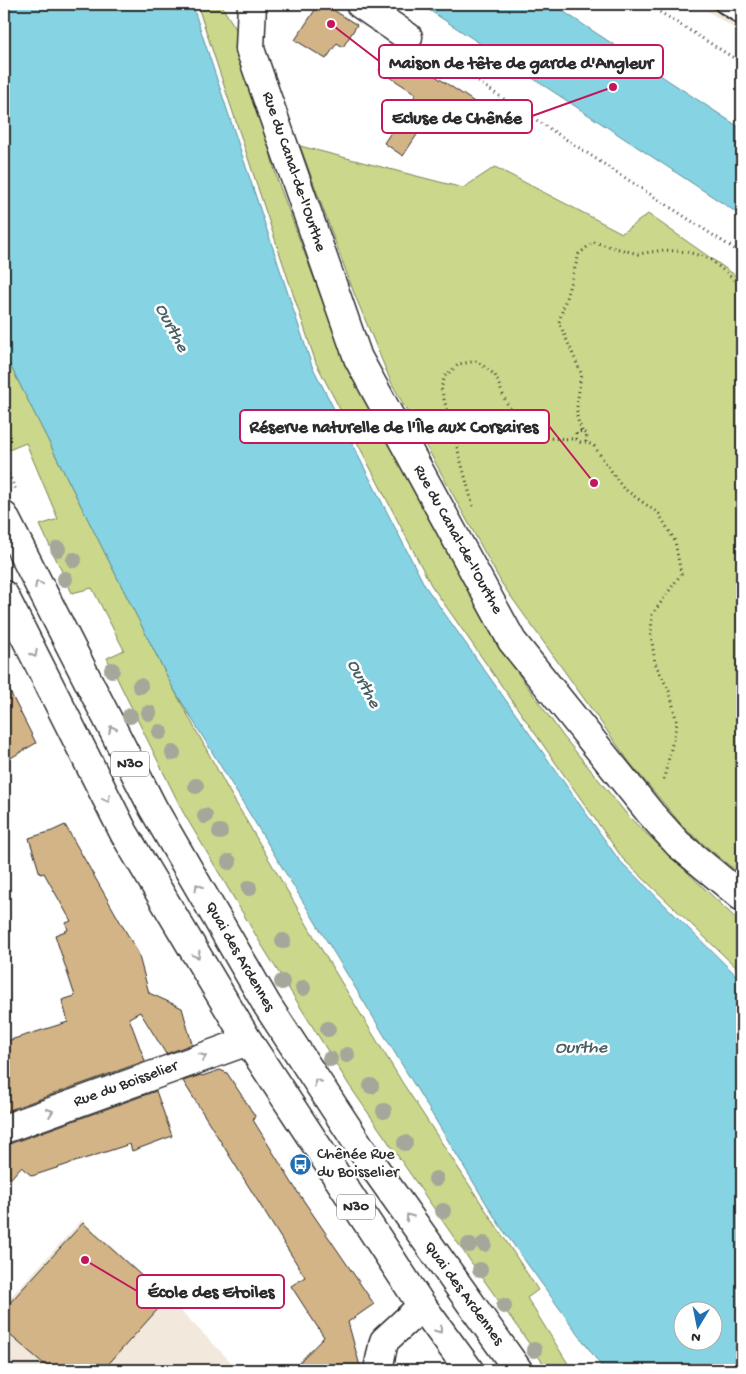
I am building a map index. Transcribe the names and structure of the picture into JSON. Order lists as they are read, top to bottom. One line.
{"streets":{"main road":["Rue du Canal-de-l'Ourthe","N30","Quai des Ardennes","Rue du Boisselier"]},"crossings":[["N30","Rue du Boisselier"]],"one_way":["Rue du Boisselier"],"water":["Ourthe"],"places":{"other":["Maison de tête de garde d'Angleur","Ecluse de Chênée","Réserve naturelle de l'Île aux Corsaires","École des Etoiles"],"bus stop":["Chênée Rue du Boisselier"]},"north":"bottom"}
